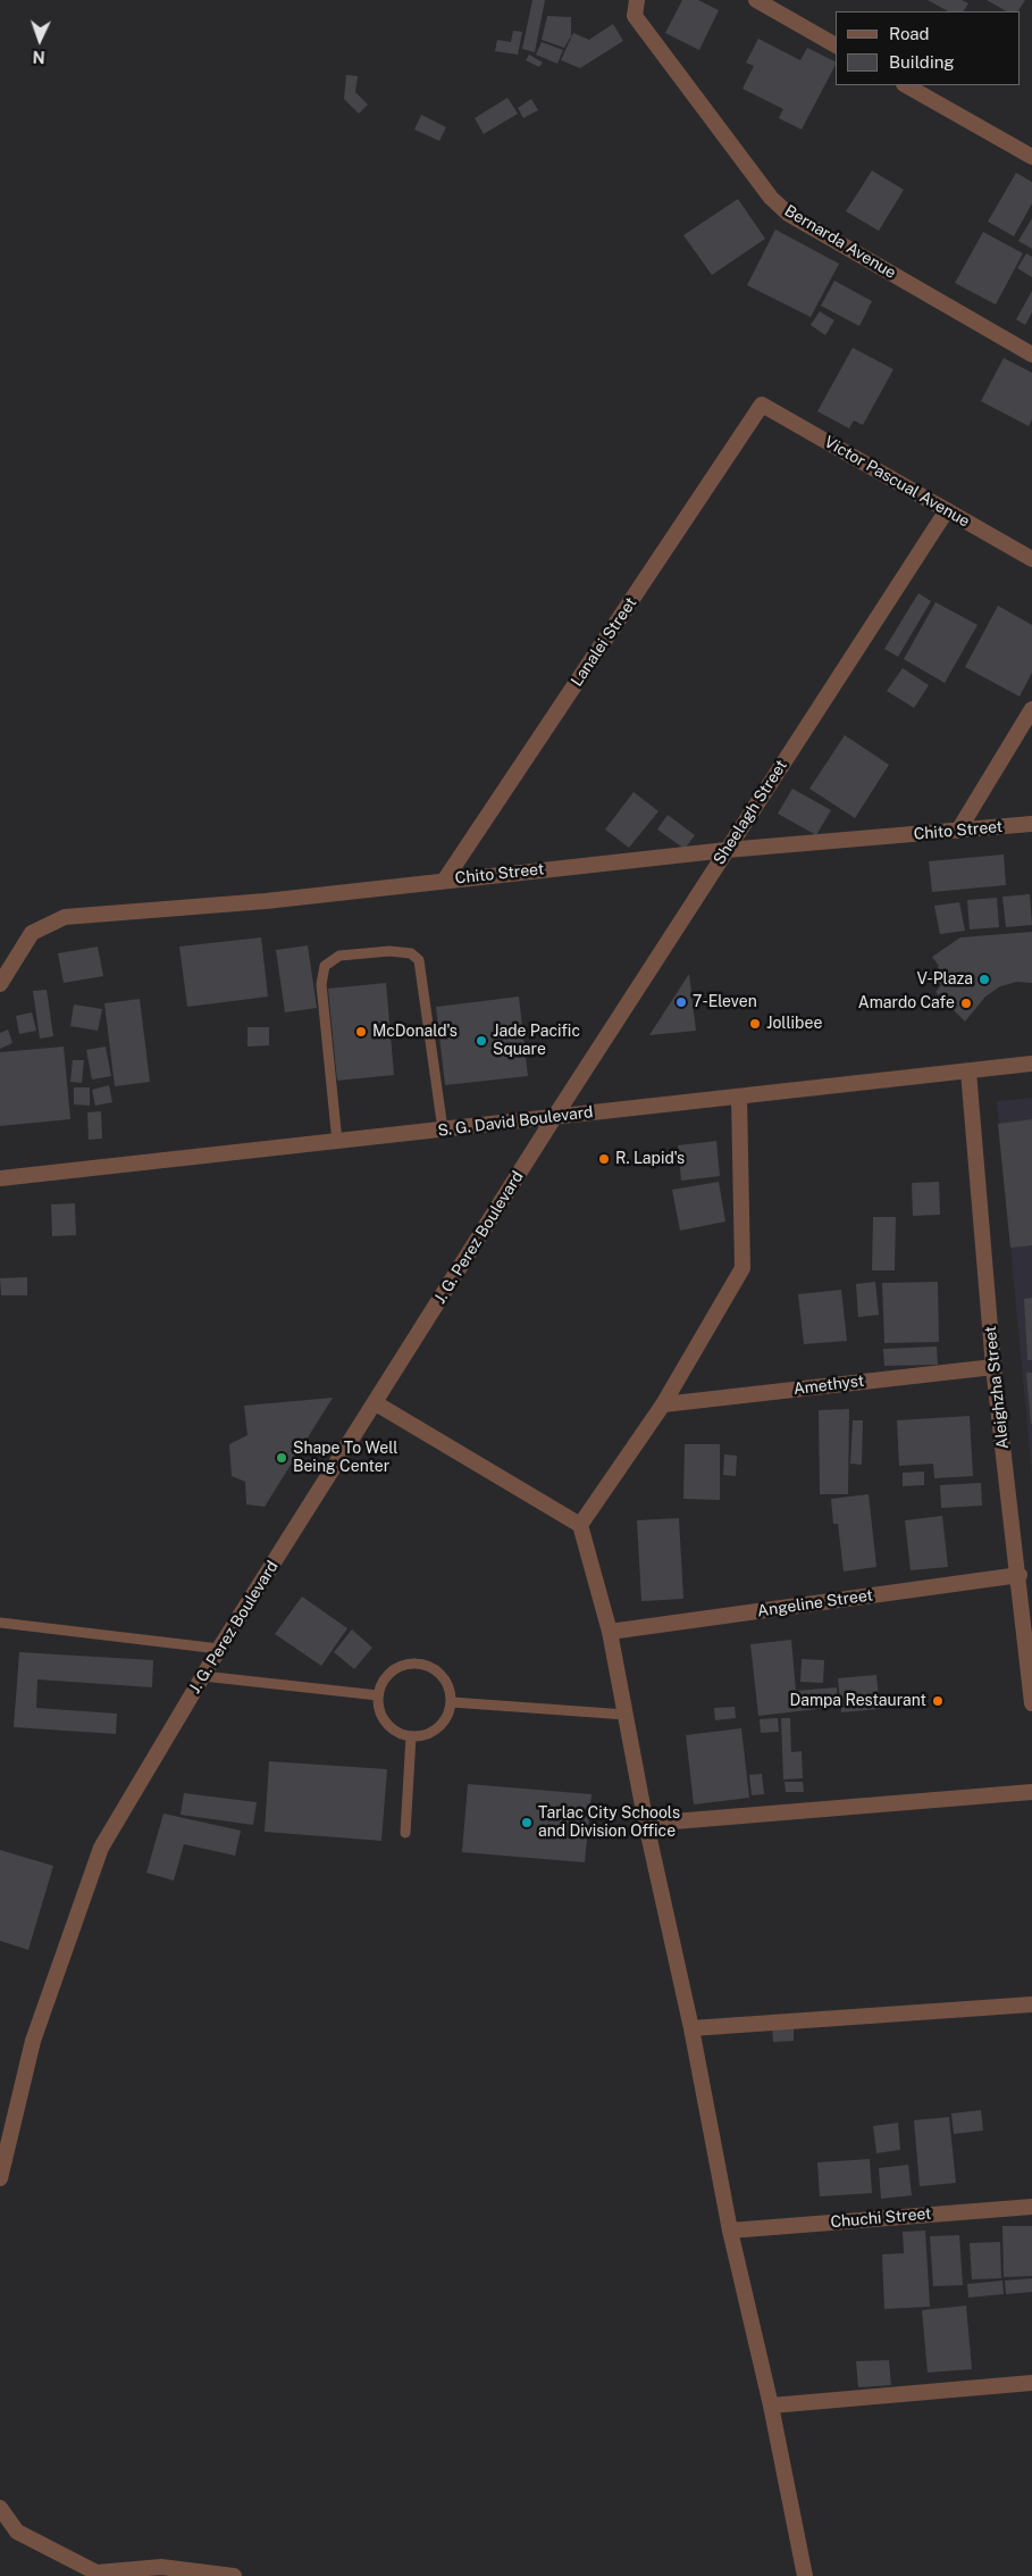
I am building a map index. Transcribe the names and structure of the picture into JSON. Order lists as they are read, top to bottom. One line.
{"streets":{"street":["Bernarda Avenue","Victor Pascual Avenue","Lanalei Street","Sheelagh Street","Chito Street","S. G. David Boulevard","J. G. Perez Boulevard","Amethyst","Aleighzha Street","Angeline Street","Chuchi Street"]},"crossings":[["Victor Pascual Avenue","Lanalei Street"],["Victor Pascual Avenue","Sheelagh Street"],["Lanalei Street","Chito Street"],["Sheelagh Street","Chito Street"],["Sheelagh Street","S. G. David Boulevard"],["Sheelagh Street","J. G. Perez Boulevard"],["S. G. David Boulevard","J. G. Perez Boulevard"],["S. G. David Boulevard","Aleighzha Street"],["Amethyst","Aleighzha Street"],["Aleighzha Street","Angeline Street"]],"places":["V-Plaza","7-Eleven","Amardo Cafe","Jollibee","McDonald's","Jade Pacific Square","R. Lapid's","Shape To Well Being Center","Dampa Restaurant","Tarlac City Schools and Division Office"],"legend":["Road","Building"],"north":"bottom"}
